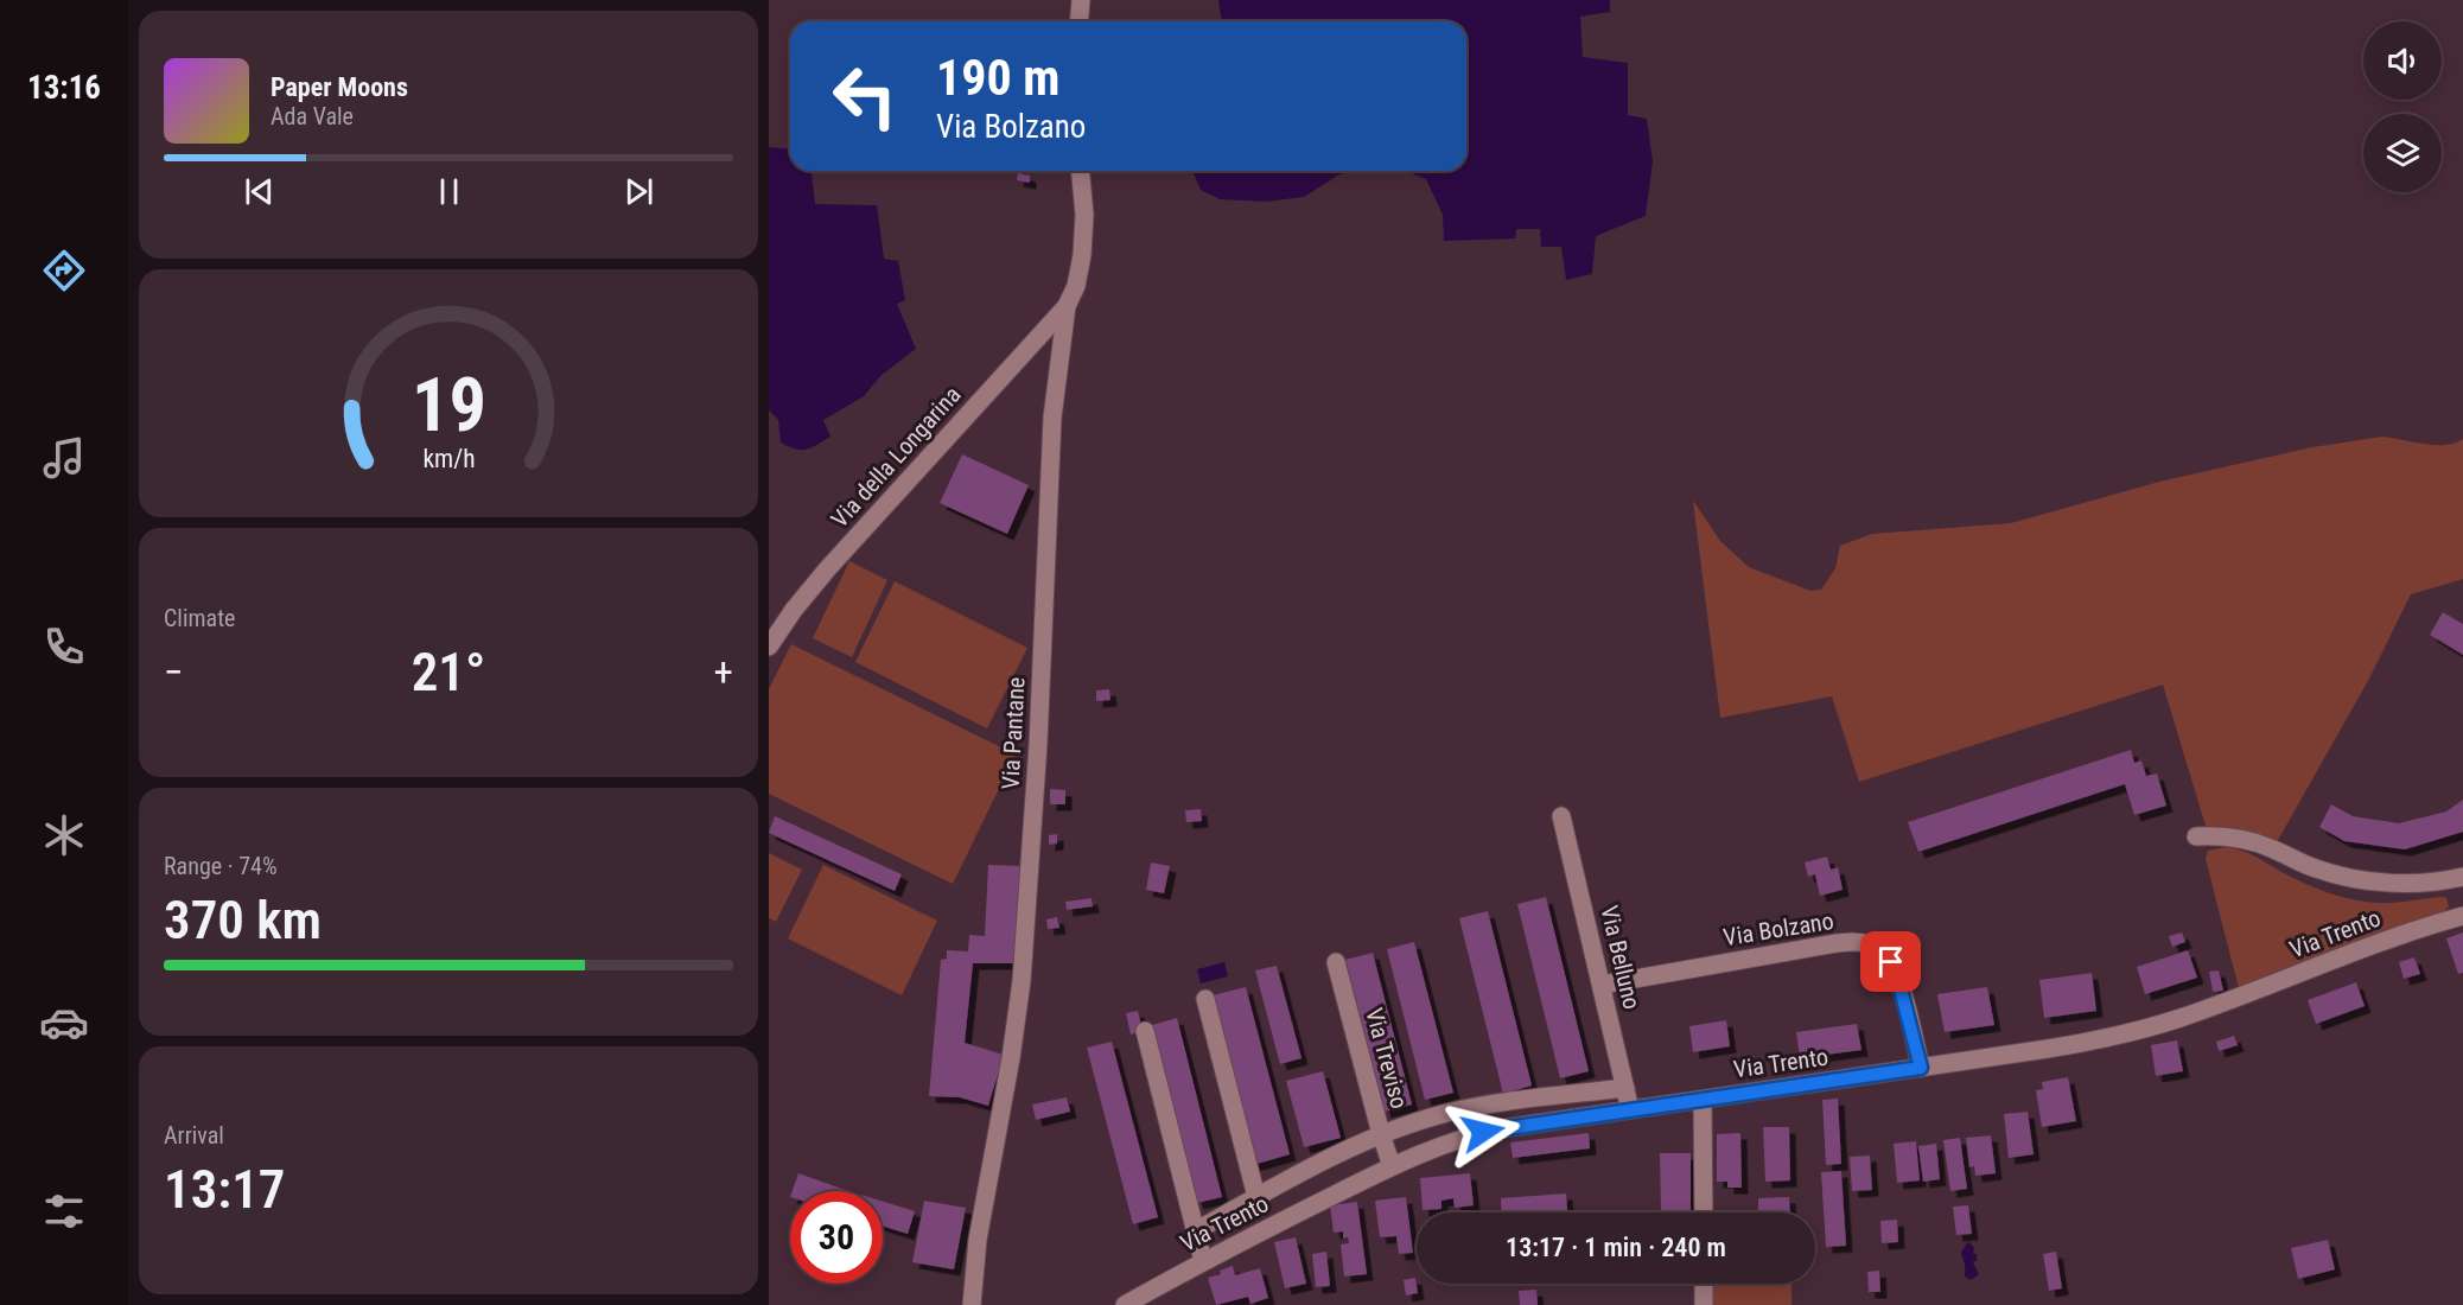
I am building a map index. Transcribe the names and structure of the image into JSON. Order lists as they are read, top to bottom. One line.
{"streets":{"street":["Via della Longarina","Via Pantane","Via Bolzano","Via Trento","Via Belluno","Via Treviso"]},"crossings":[["Via della Longarina","Via Pantane"],["Via Bolzano","Via Trento"],["Via Bolzano","Via Belluno"],["Via Trento","Via Belluno"],["Via Trento","Via Treviso"]],"page":{"tabs":"13:16","turn":["190 m","Via Bolzano"],"song":["Paper Moons","Ada Vale"],"tile":["Climate",["Range · 74%","370 km"],["Arrival","13:17"]],"heat":["−","21°","+"],"limit":"30","trip":"13:17 · 1 min · 240 m","gauge":["19","km/h"]}}
